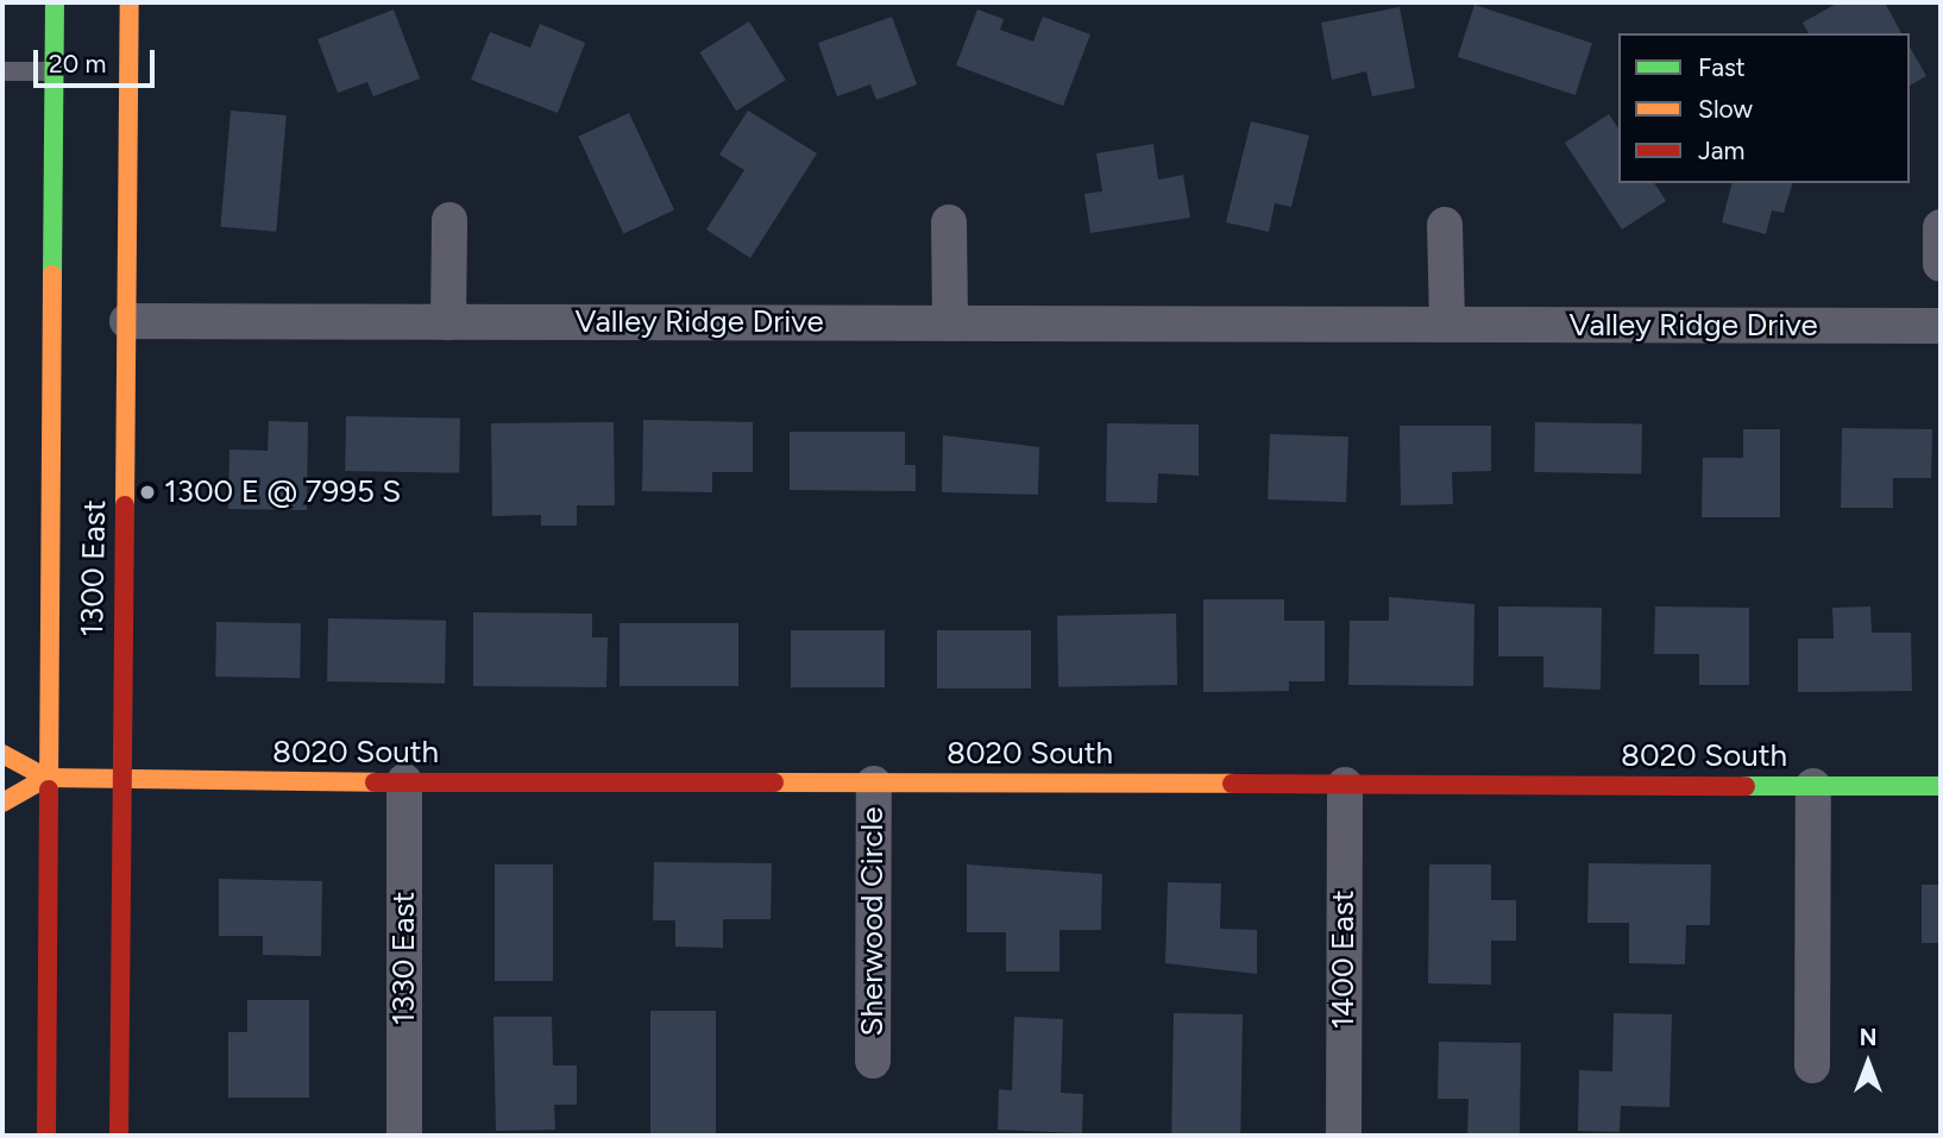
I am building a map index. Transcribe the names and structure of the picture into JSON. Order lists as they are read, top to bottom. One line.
{"streets":{"main road":["1300 East","8020 South"],"street":["Valley Ridge Drive","Sherwood Circle","1330 East","1400 East"]},"crossings":[["Valley Ridge Drive","1300 East"],["1300 East","8020 South"],["8020 South","Sherwood Circle"],["8020 South","1330 East"],["8020 South","1400 East"]],"places":["1300 E @ 7995 S"],"legend":["Fast","Slow","Jam"],"scale_bar":"20 m","north":"top"}
